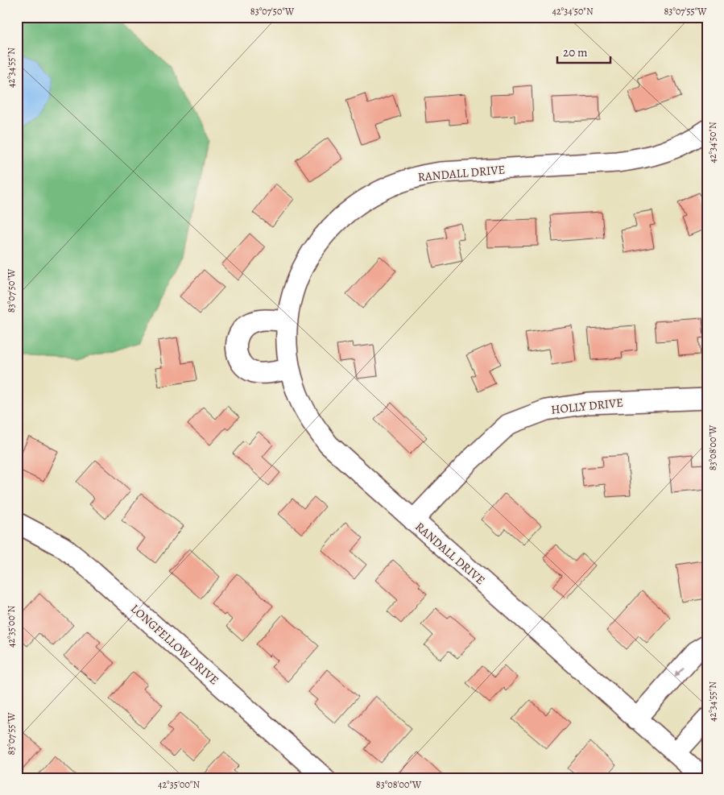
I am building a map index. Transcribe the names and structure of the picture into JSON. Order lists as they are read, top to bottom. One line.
{"streets":{"street":["RANDALL DRIVE","HOLLY DRIVE","LONGFELLOW DRIVE"]},"crossings":[["RANDALL DRIVE","HOLLY DRIVE"]],"scale_bar":"20 m","coordinates":["83°07'50\"W","42°34'50\"N","83°07'55\"W","42°34'55\"N","83°08'00\"W","42°35'00\"N"]}
